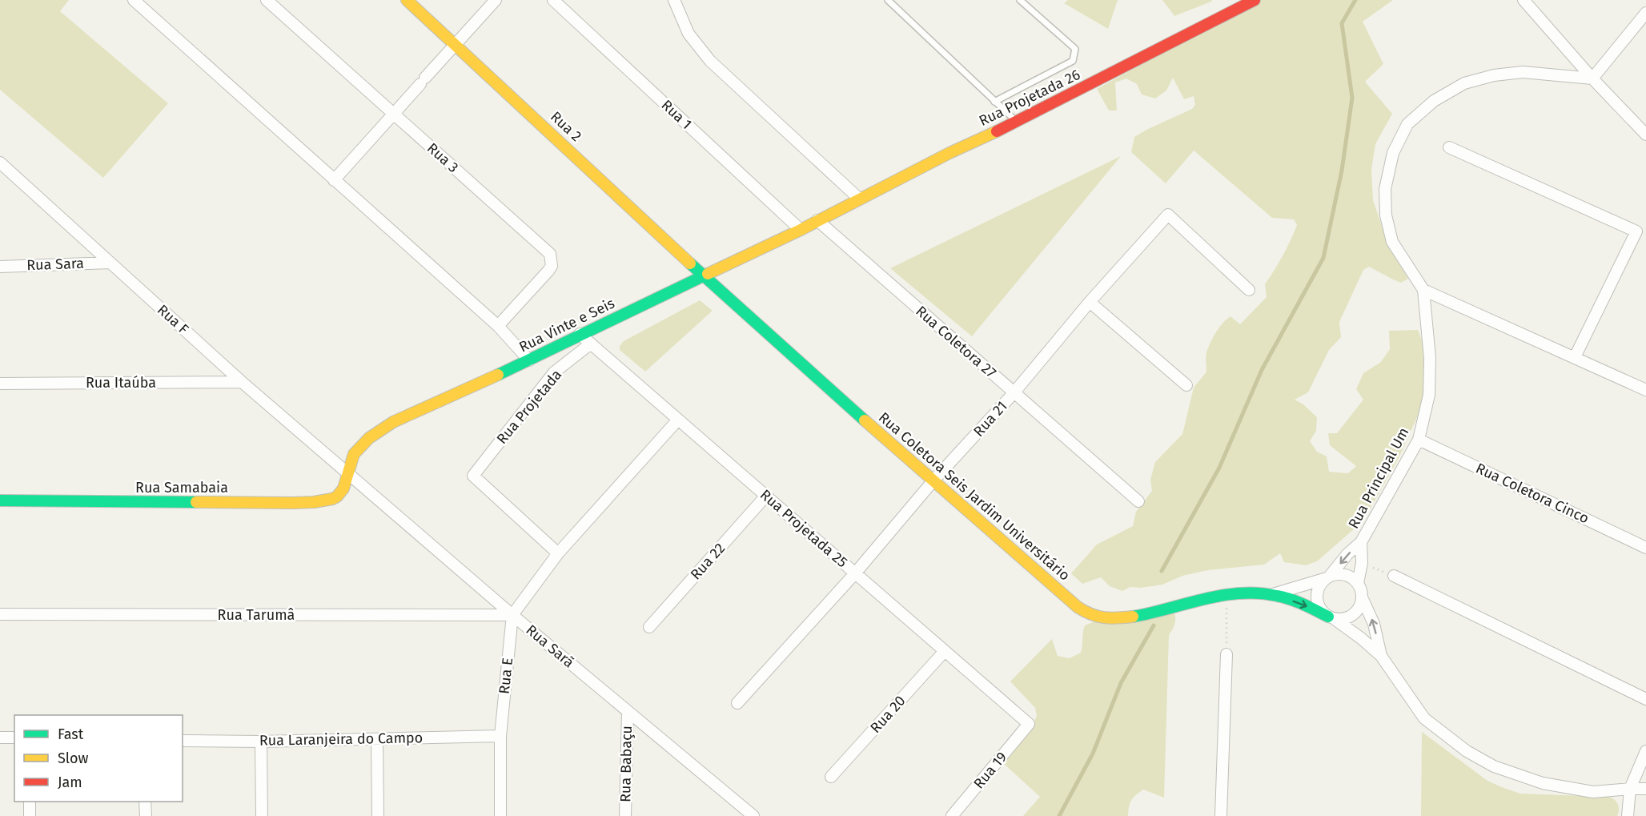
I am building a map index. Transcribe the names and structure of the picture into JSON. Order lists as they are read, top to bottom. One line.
{"streets":{"street":["Rua Projetada 26","Rua 1","Rua 2","Rua 3","Rua Sara","Rua F","Rua Vinte e Seis","Rua Coletora 27","Rua Itaúba","Rua Projetada","Rua 21","Rua Principal Um","Rua Samabaia","Rua Coletora Cinco","Rua Coletora Seis Jardim Universitário","Rua Projetada 25","Rua 22","Rua Tarumâ","Rua Sarã","Rua E","Rua 20","Rua Laranjeira do Campo","Rua Babaçu","Rua 19"]},"crossings":[["Rua Projetada 26","Rua Vinte e Seis"],["Rua Projetada 26","Rua Coletora 27"],["Rua 1","Rua Vinte e Seis"],["Rua 2","Rua Vinte e Seis"],["Rua 2","Rua Coletora Seis Jardim Universitário"],["Rua Sara","Rua F"],["Rua F","Rua Vinte e Seis"],["Rua F","Rua Itaúba"],["Rua F","Rua Samabaia"],["Rua F","Rua Sarã"],["Rua Vinte e Seis","Rua Coletora 27"],["Rua Vinte e Seis","Rua Samabaia"],["Rua Vinte e Seis","Rua Coletora Seis Jardim Universitário"],["Rua Vinte e Seis","Rua Projetada 25"],["Rua Vinte e Seis","Rua Sarã"],["Rua Coletora 27","Rua 21"],["Rua Projetada","Rua Projetada 25"],["Rua 21","Rua Coletora Seis Jardim Universitário"],["Rua 21","Rua Projetada 25"],["Rua Principal Um","Rua Coletora Cinco"],["Rua Samabaia","Rua Sarã"],["Rua Projetada 25","Rua 22"],["Rua Projetada 25","Rua 20"],["Rua Projetada 25","Rua 19"],["Rua Tarumâ","Rua Sarã"],["Rua Tarumâ","Rua E"],["Rua Sarã","Rua E"],["Rua Sarã","Rua Babaçu"],["Rua E","Rua Laranjeira do Campo"]],"legend":["Fast","Slow","Jam"]}
